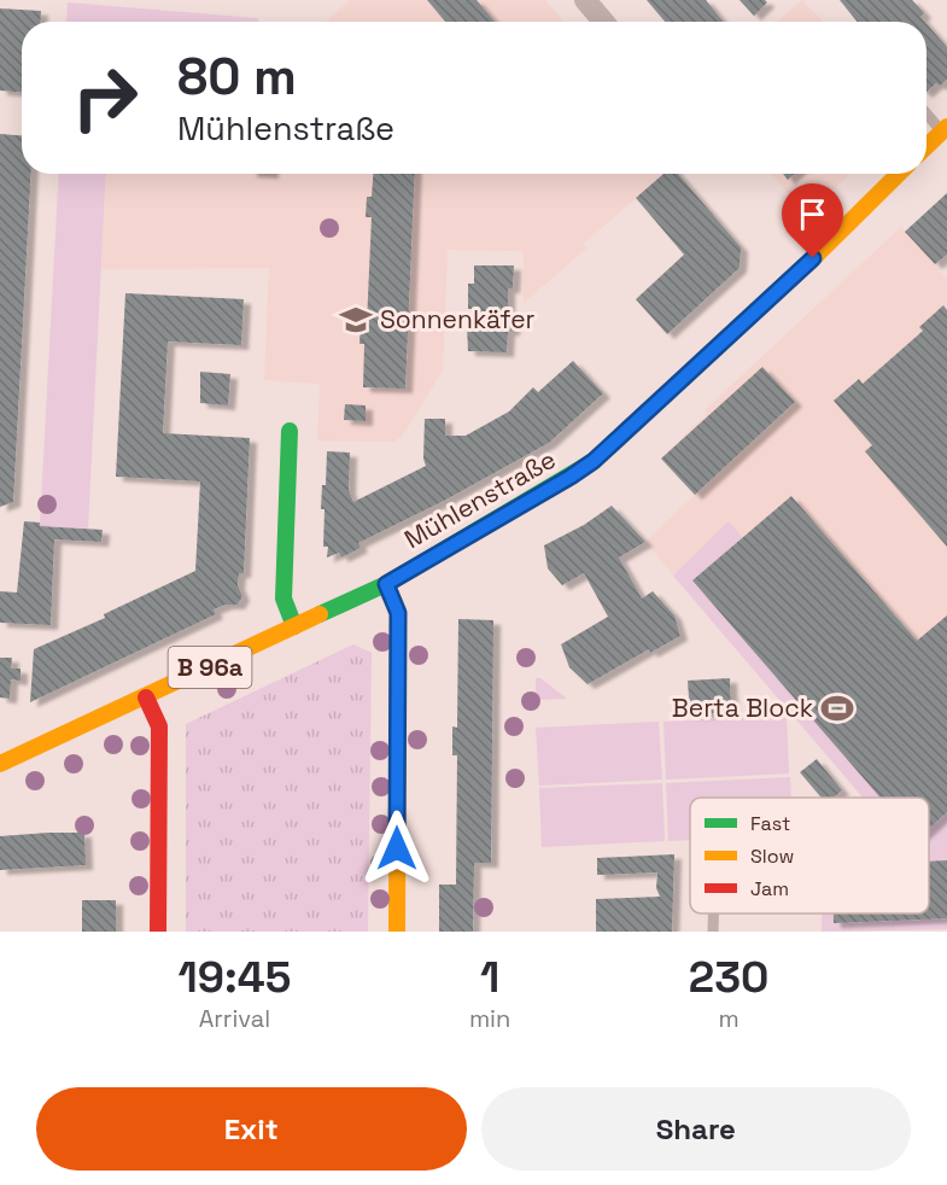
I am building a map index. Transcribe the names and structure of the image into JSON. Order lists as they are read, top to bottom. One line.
{"streets":{"main road":["Mühlenstraße","B 96a"]},"places":{"school or university":["Sonnenkäfer"],"sports":["Berta Block"]},"legend":["Fast","Slow","Jam"],"page":{"turn":["80 m","Mühlenstraße"],"eta":["19:45","Arrival","1","min","230","m"],"buttons":["Exit","Share"]}}
